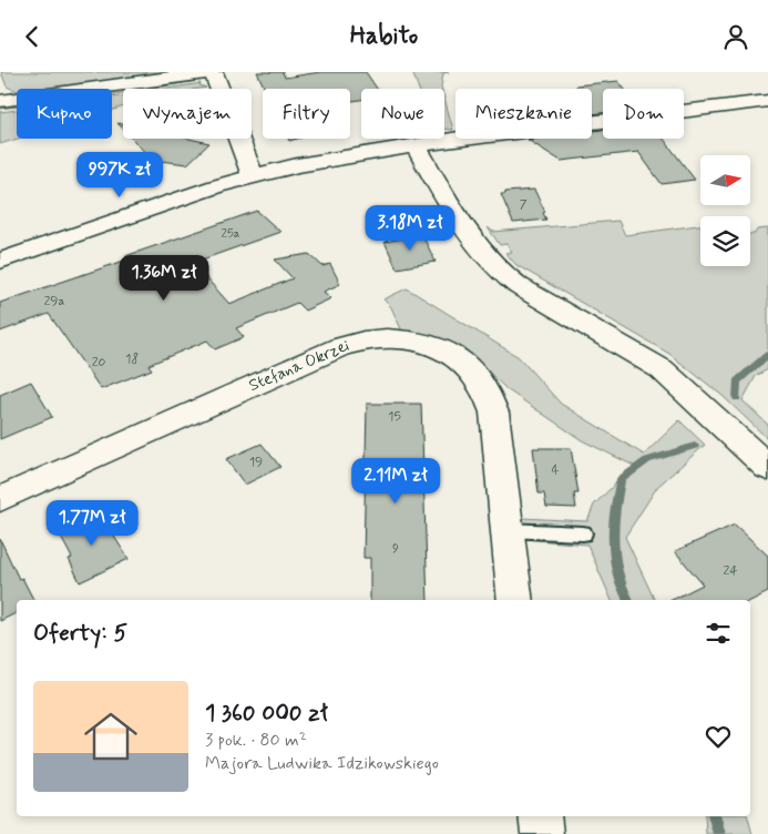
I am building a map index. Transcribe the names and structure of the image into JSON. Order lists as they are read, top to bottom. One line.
{"streets":{"street":["Stefana Okrzei"]},"house_numbers":["7","25a","29a","18","20","15","19","4","9","24"],"north":"right","page":{"header":"Habito","chip":["Kupno","Wynajem","Filtry","Nowe","Mieszkanie","Dom"],"price":["997K zł","3.18M zł","1.36M zł","2.11M zł","1.77M zł"],"heading":"Oferty: 5","list":[{"name":"1 360 000 zł","note":"3 pok. · 80 m² · Majora Ludwika Idzikowskiego"}]}}
